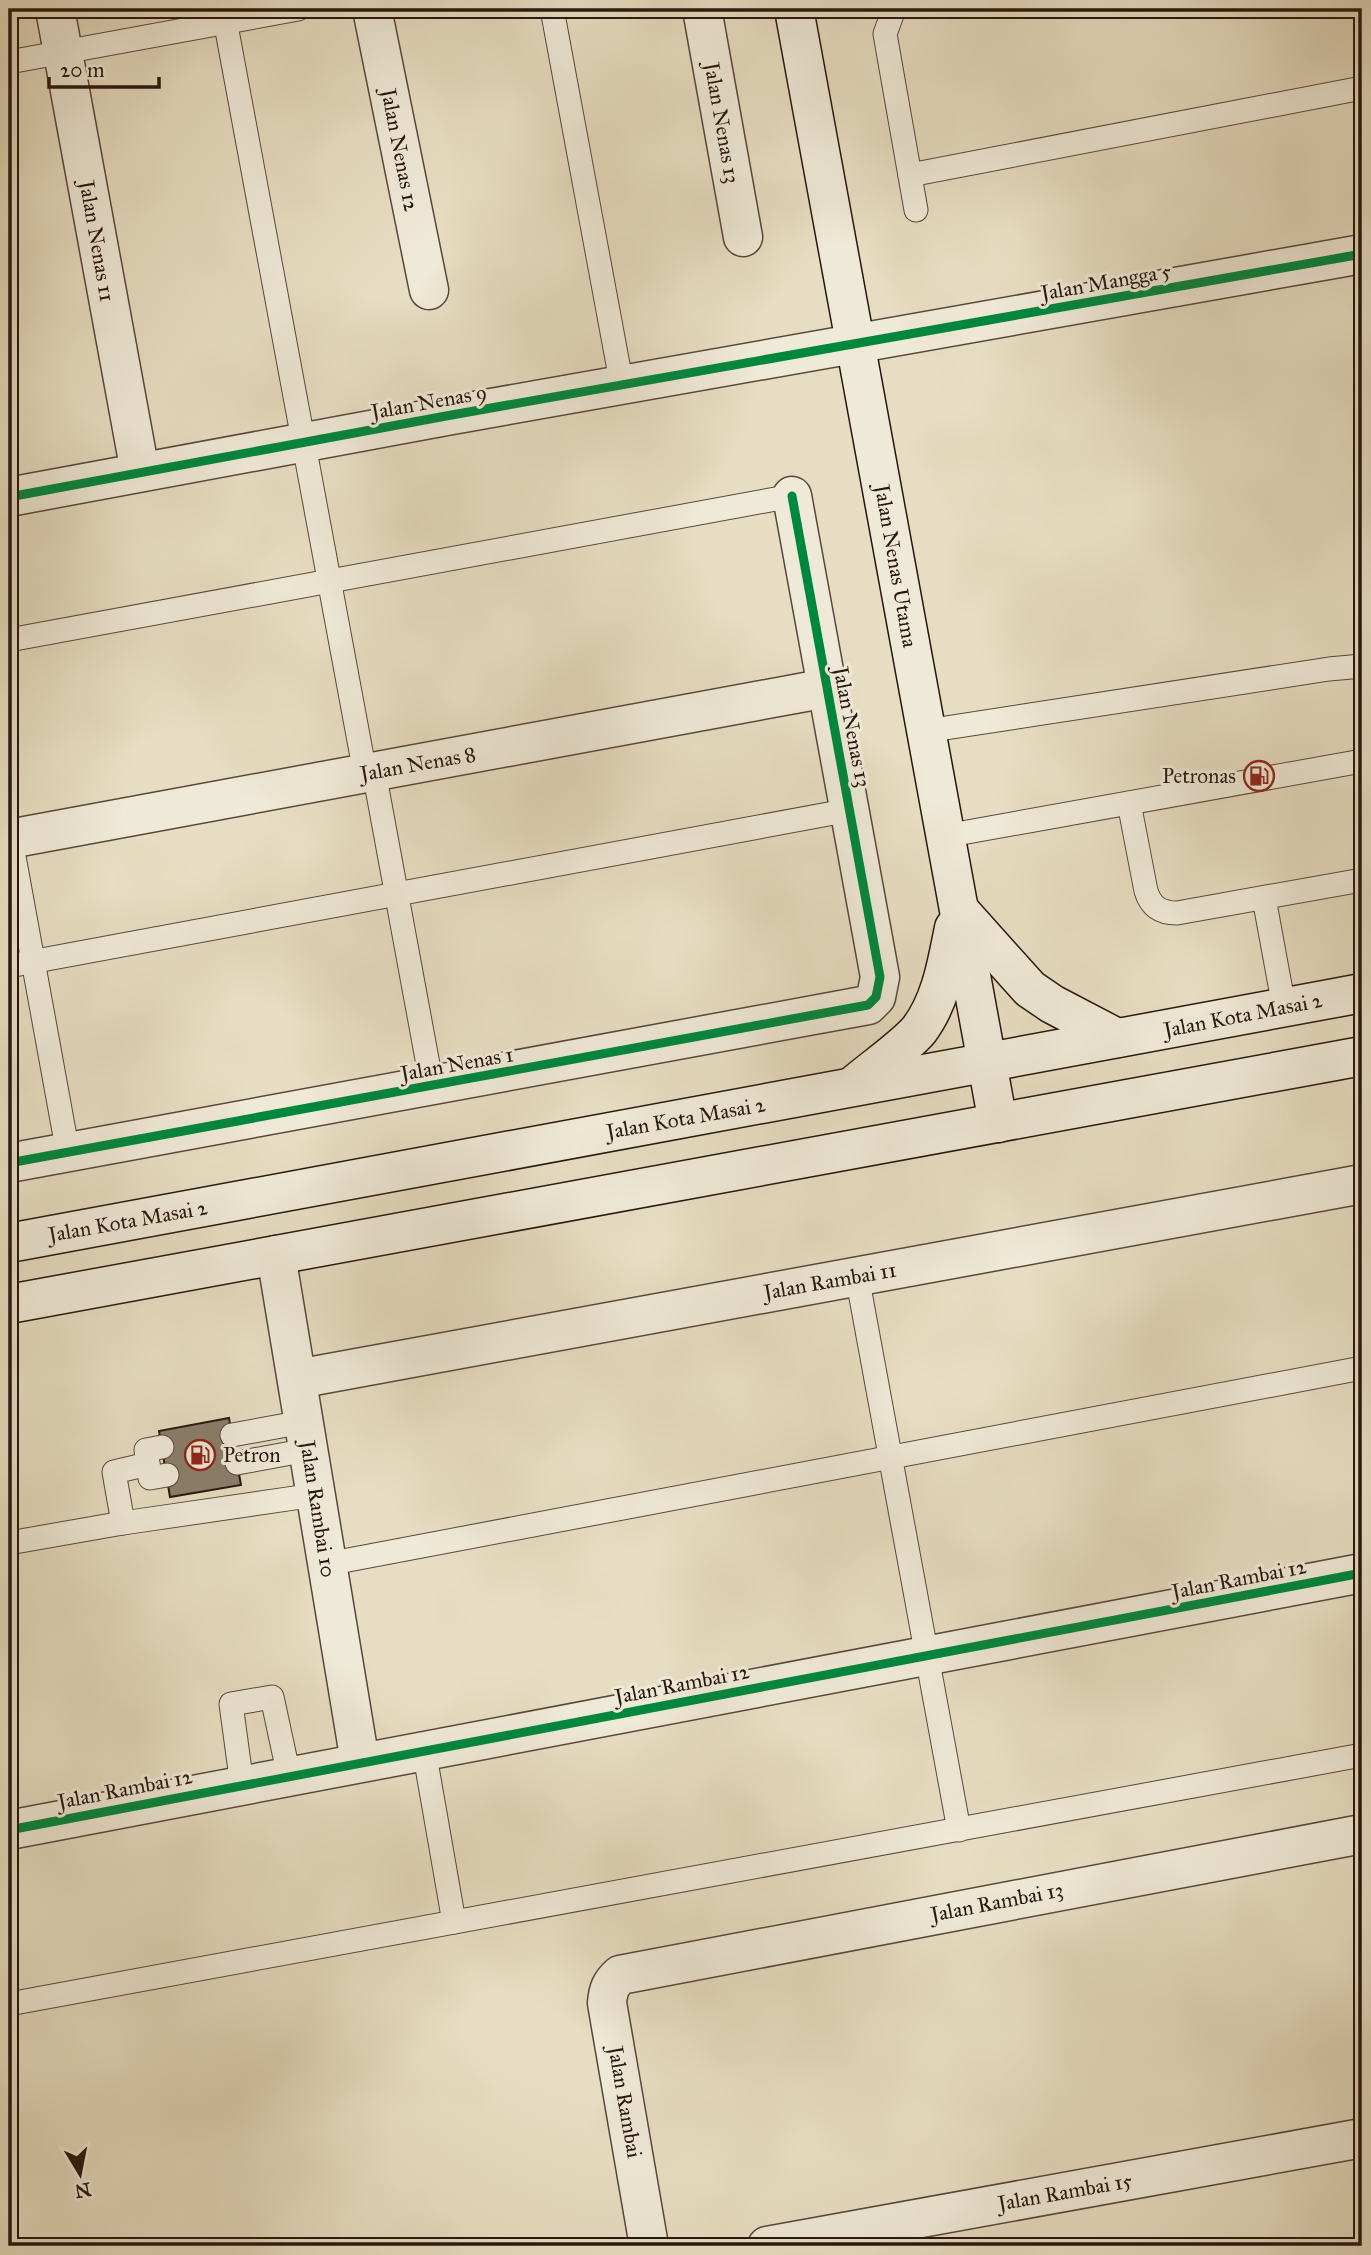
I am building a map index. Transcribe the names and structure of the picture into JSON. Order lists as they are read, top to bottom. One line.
{"streets":{"street":["Jalan Nenas 13","Jalan Nenas 12","Jalan Nenas 11","Jalan Mangga 5","Jalan Nenas 9","Jalan Nenas Utama","Jalan Nenas 8","Jalan Kota Masai 2","Jalan Nenas 1","Jalan Rambai 11","Jalan Rambai 10","Jalan Rambai 12","Jalan Rambai 13","Jalan Rambai","Jalan Rambai 15"]},"crossings":[["Jalan Nenas 13","Jalan Nenas 8"],["Jalan Nenas 13","Jalan Nenas 1"],["Jalan Nenas 11","Jalan Nenas 9"],["Jalan Mangga 5","Jalan Nenas 9"],["Jalan Mangga 5","Jalan Nenas Utama"],["Jalan Nenas 9","Jalan Nenas Utama"],["Jalan Nenas Utama","Jalan Kota Masai 2"],["Jalan Rambai 11","Jalan Rambai 10"],["Jalan Rambai 10","Jalan Rambai 12"],["Jalan Rambai 13","Jalan Rambai"]],"places":{"fuel station":["Petronas","Petron"]},"scale_bar":"20 m","north":"bottom"}
